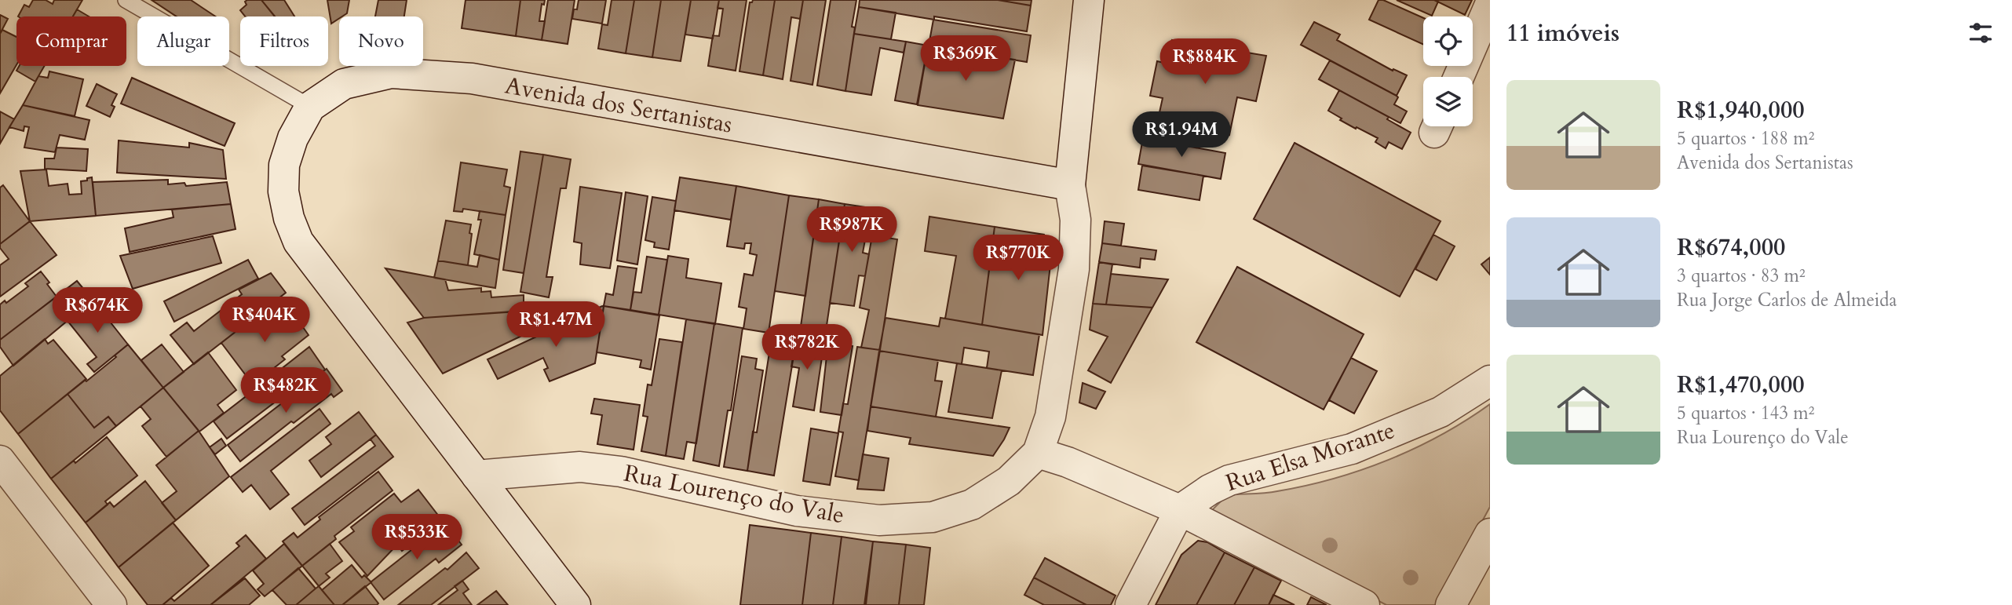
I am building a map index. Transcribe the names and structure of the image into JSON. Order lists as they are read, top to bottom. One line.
{"streets":{"street":["Avenida dos Sertanistas","Rua Elsa Morante","Rua Lourenço do Vale"]},"crossings":[["Avenida dos Sertanistas","Rua Lourenço do Vale"]],"page":{"heading":"11 imóveis","chip":["Comprar","Alugar","Filtros","Novo"],"price":["R$369K","R$884K","R$1.94M","R$987K","R$770K","R$674K","R$404K","R$1.47M","R$782K","R$482K","R$533K"],"list":[{"name":"R$1,940,000","note":"5 quartos · 188 m² · Avenida dos Sertanistas"},{"name":"R$674,000","note":"3 quartos · 83 m² · Rua Jorge Carlos de Almeida"},{"name":"R$1,470,000","note":"5 quartos · 143 m² · Rua Lourenço do Vale"}]}}
